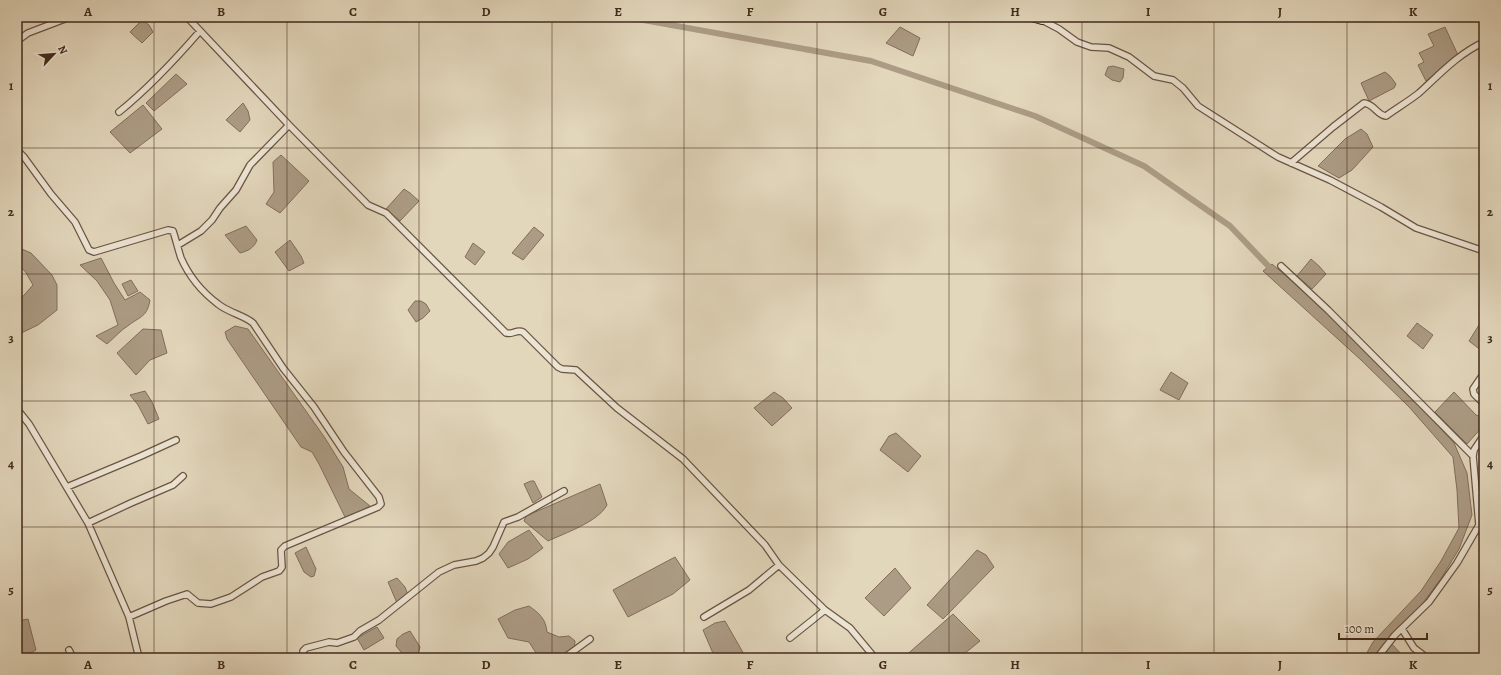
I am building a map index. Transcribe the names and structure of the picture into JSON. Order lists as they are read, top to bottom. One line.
{"scale_bar":"100 m","north":"top right","grid":{"columns":["A","B","C","D","E","F","G","H","I","J","K"],"rows":["1","2","3","4","5"]}}
